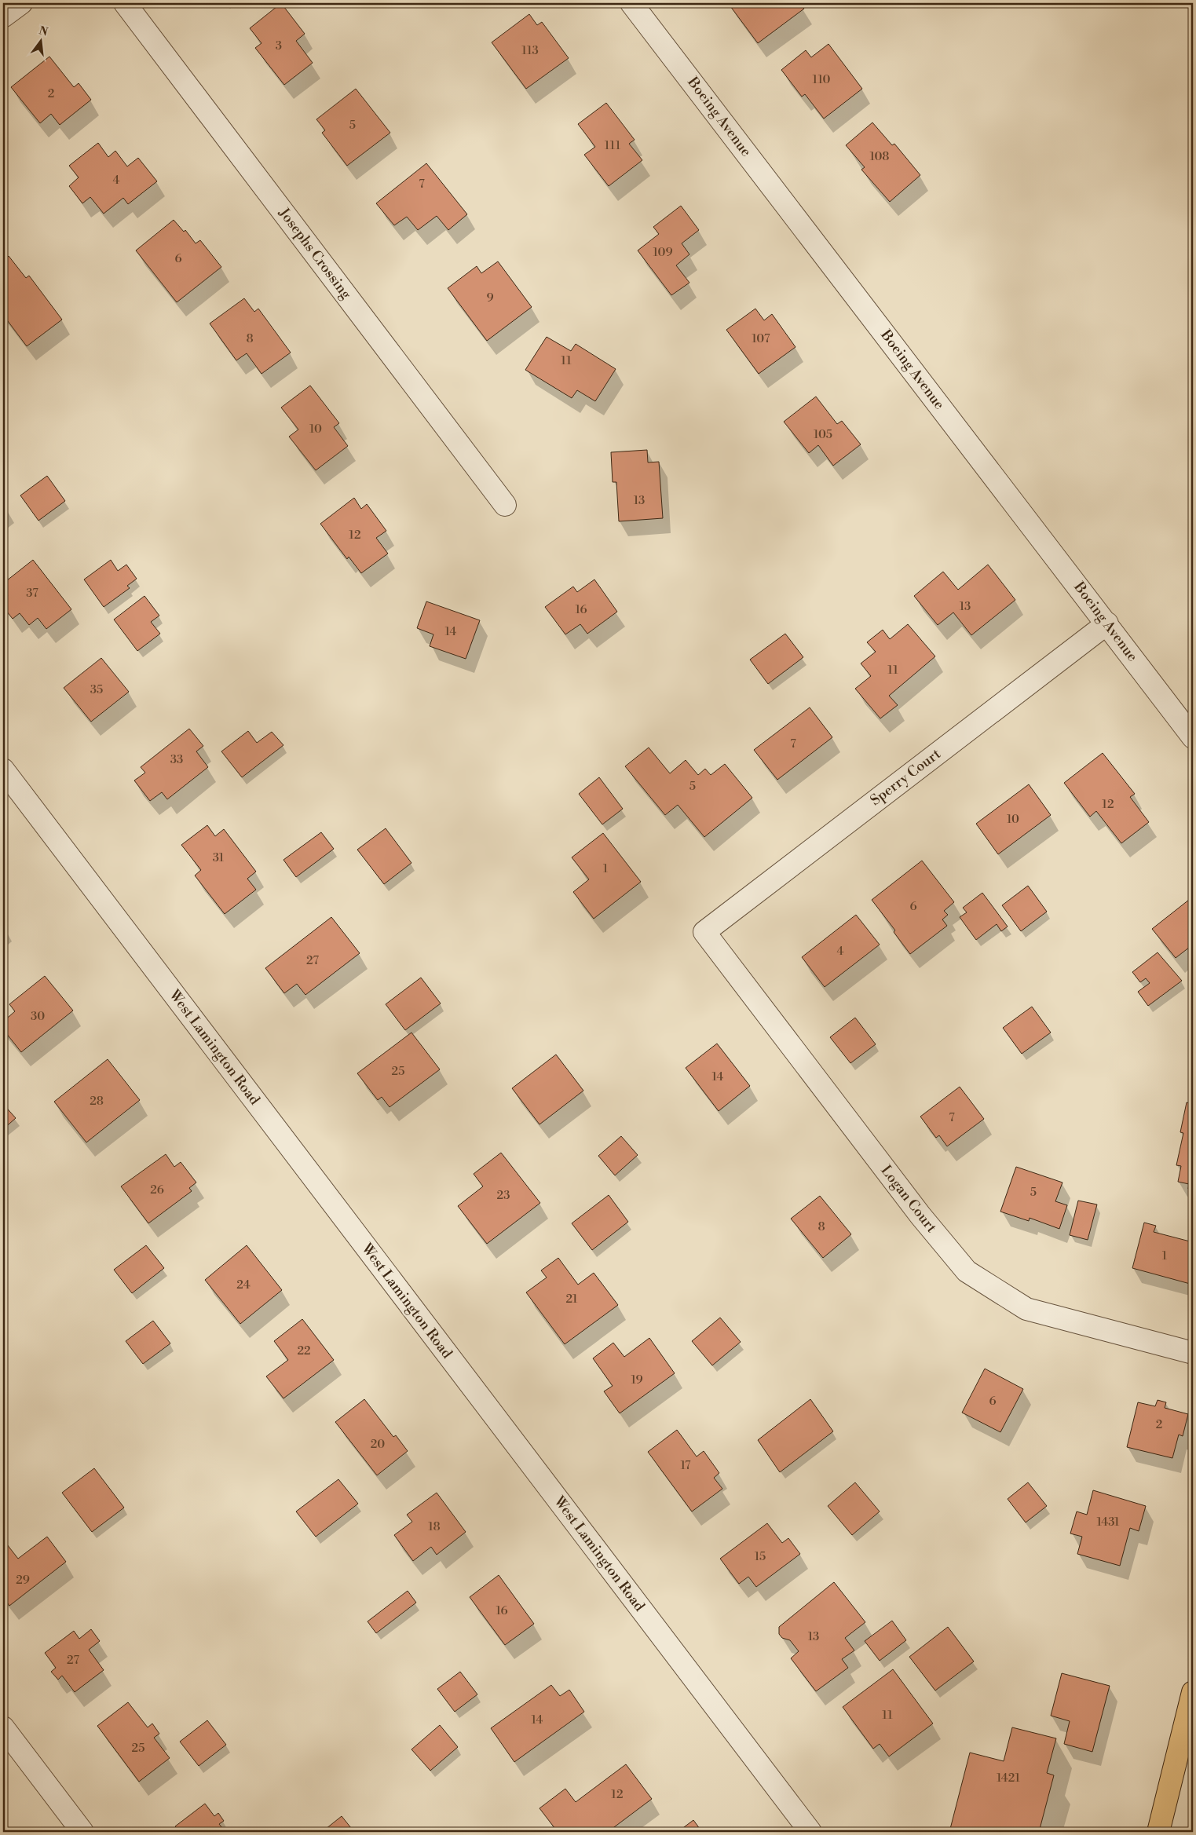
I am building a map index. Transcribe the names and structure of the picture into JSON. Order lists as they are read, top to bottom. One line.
{"streets":{"street":["Boeing Avenue","Josephs Crossing","Sperry Court","West Lamington Road","Logan Court"]},"crossings":[["Boeing Avenue","Sperry Court"],["Sperry Court","Logan Court"]],"house_numbers":["3","113","110","2","5","111","108","4","7","109","6","9","8","107","11","10","105","13","12","37","13","16","14","11","35","7","33","5","12","10","31","1","6","4","27","30","25","14","28","7","26","5","23","8","1","24","21","22","19","6","2","20","17","1431","18","15","29","16","13","27","11","14","25","1421","12"],"north":"top"}
